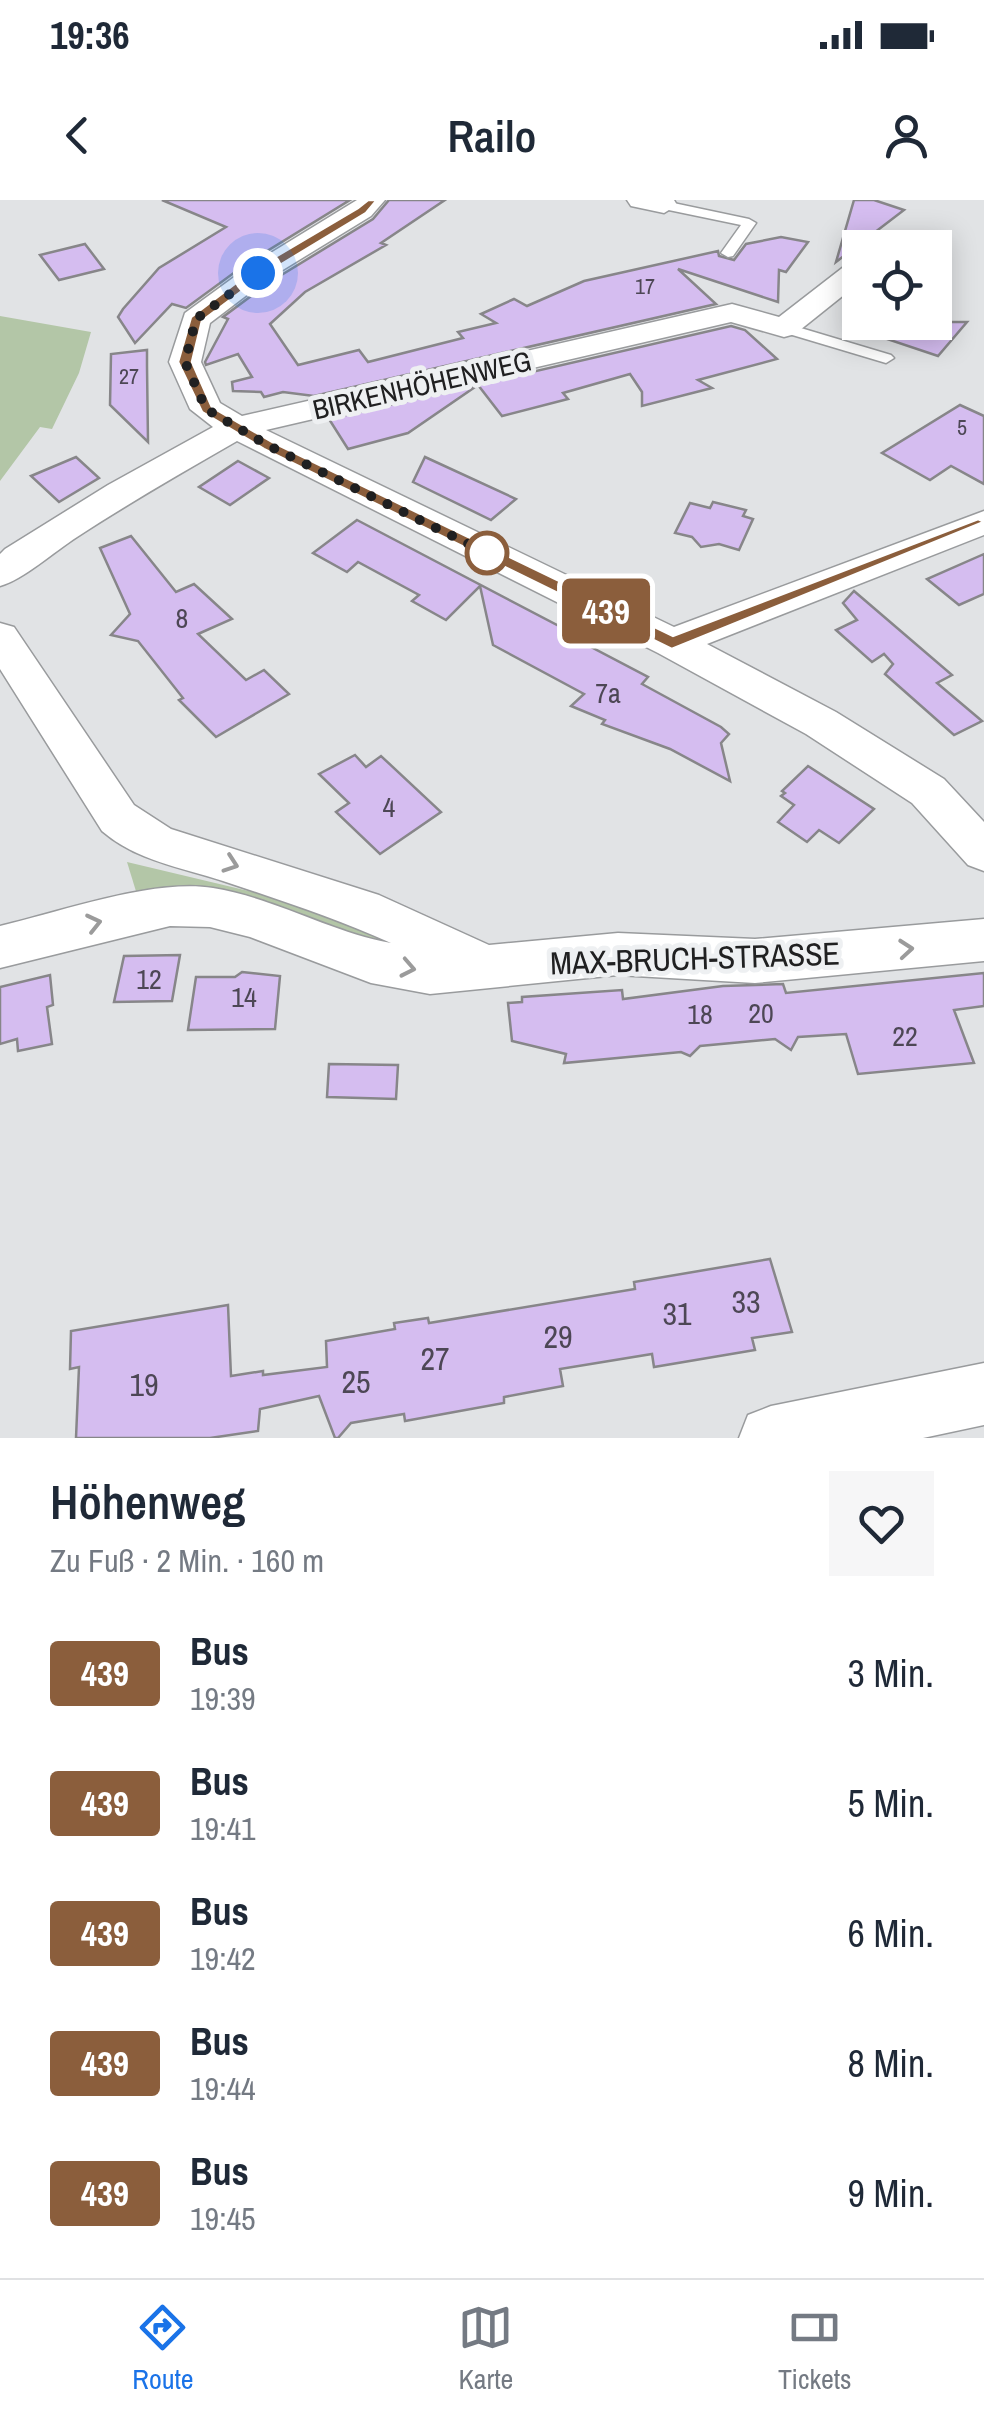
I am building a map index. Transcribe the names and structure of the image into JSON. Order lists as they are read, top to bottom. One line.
{"streets":{"street":["BIRKENHÖHENWEG","MAX-BRUCH-STRASSE"]},"one_way":["MAX-BRUCH-STRASSE"],"lines":["bus line 439"],"house_numbers":["17","27","5","8","7a","4","12","14","20","18","22","33","31","29","27","25","19"],"page":{"status":"19:36","header":"Railo","on_map":"439","heading":["Höhenweg","Zu Fuß · 2 Min. · 160 m"],"list":[{"mark":"439","name":"Bus","note":"19:39","value":"3 Min."},{"mark":"439","name":"Bus","note":"19:41","value":"5 Min."},{"mark":"439","name":"Bus","note":"19:42","value":"6 Min."},{"mark":"439","name":"Bus","note":"19:44","value":"8 Min."},{"mark":"439","name":"Bus","note":"19:45","value":"9 Min."}],"tabs":["Route","Karte","Tickets"]}}
